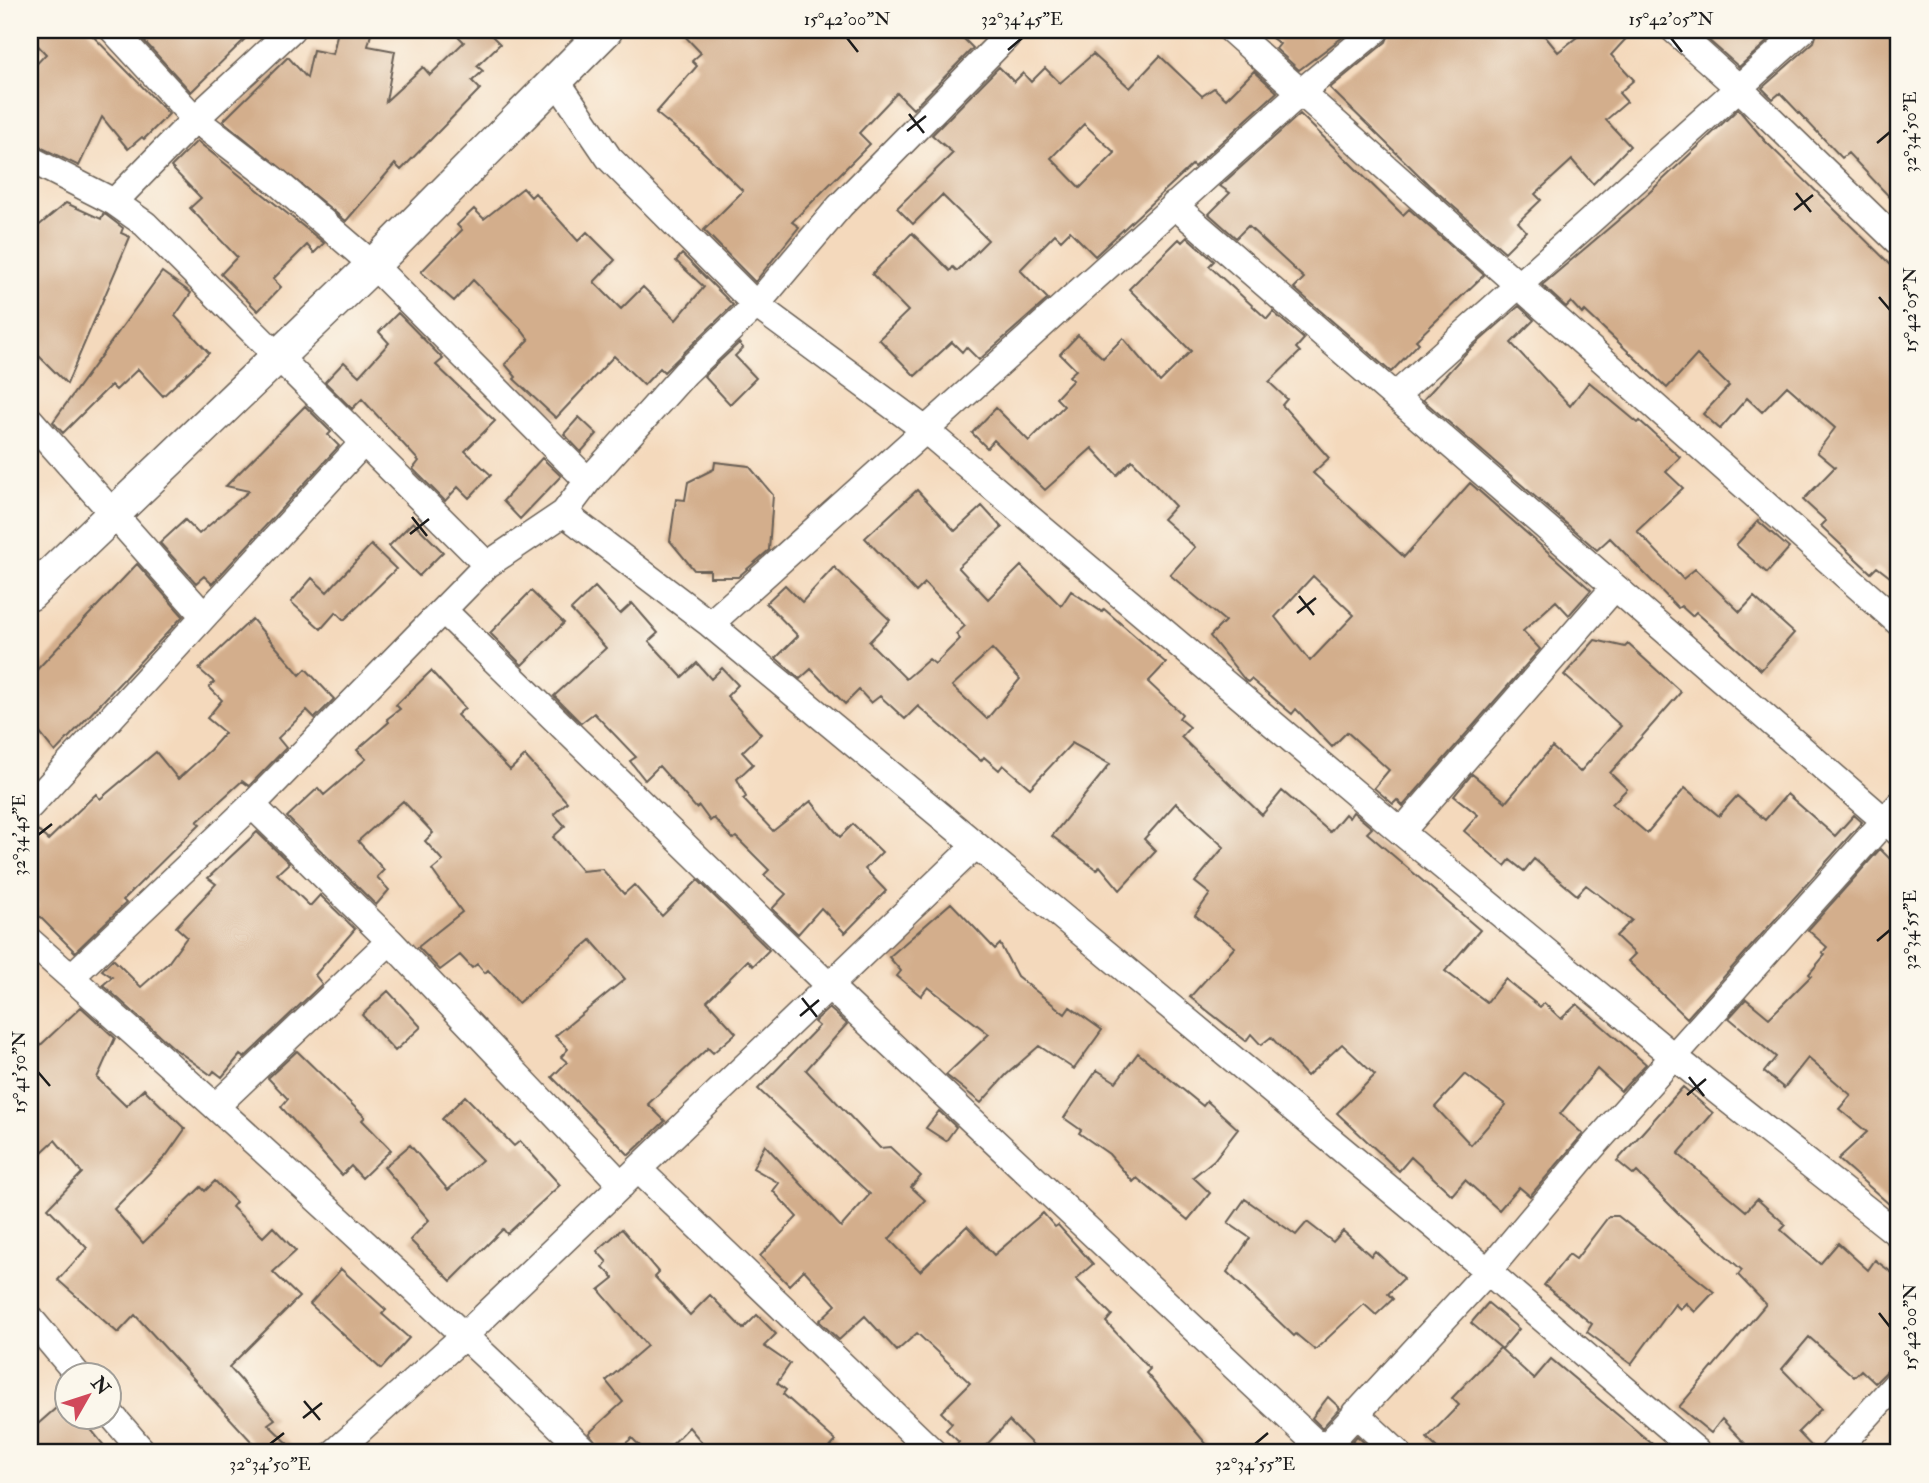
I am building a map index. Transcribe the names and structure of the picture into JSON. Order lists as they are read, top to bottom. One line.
{"north":"top right","coordinates":["15°42'00\"N","32°34'45\"E","15°42'05\"N","32°34'50\"E","32°34'55\"E","15°41'50\"N"]}
